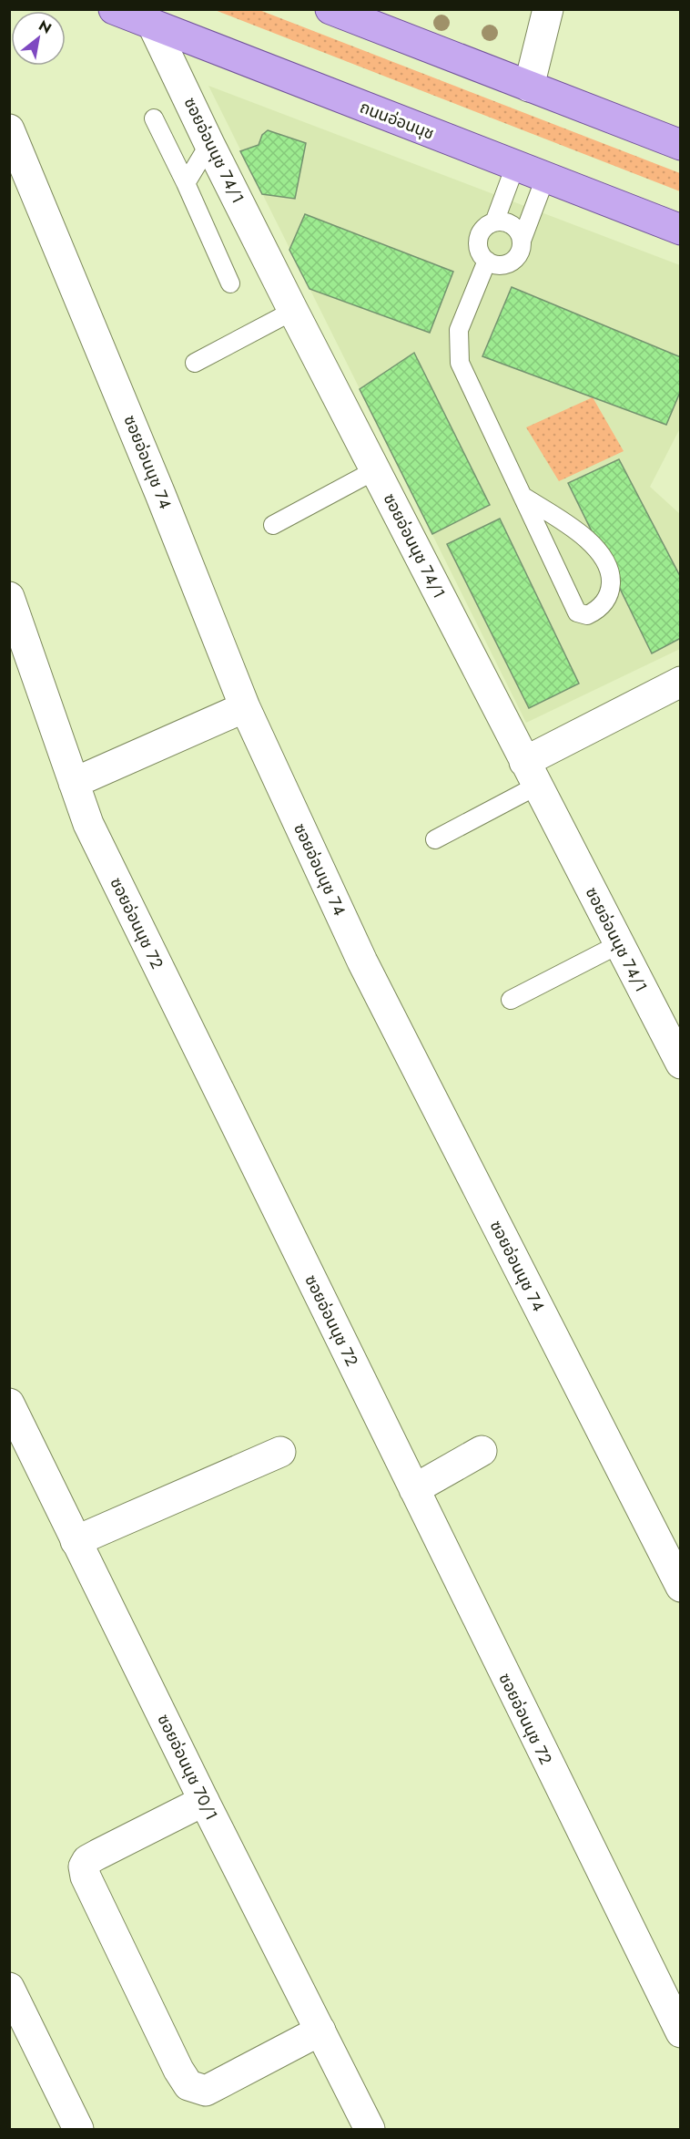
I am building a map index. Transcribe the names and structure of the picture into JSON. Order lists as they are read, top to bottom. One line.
{"streets":{"main road":["ถนนอ่อนนุช"],"street":["ซอยอ่อนนุช 74/1","ซอยอ่อนนุช 74","ซอยอ่อนนุช 72","ซอยอ่อนนุช 70/1"]},"crossings":[["ถนนอ่อนนุช","ซอยอ่อนนุช 74/1"]],"north":"top right"}
